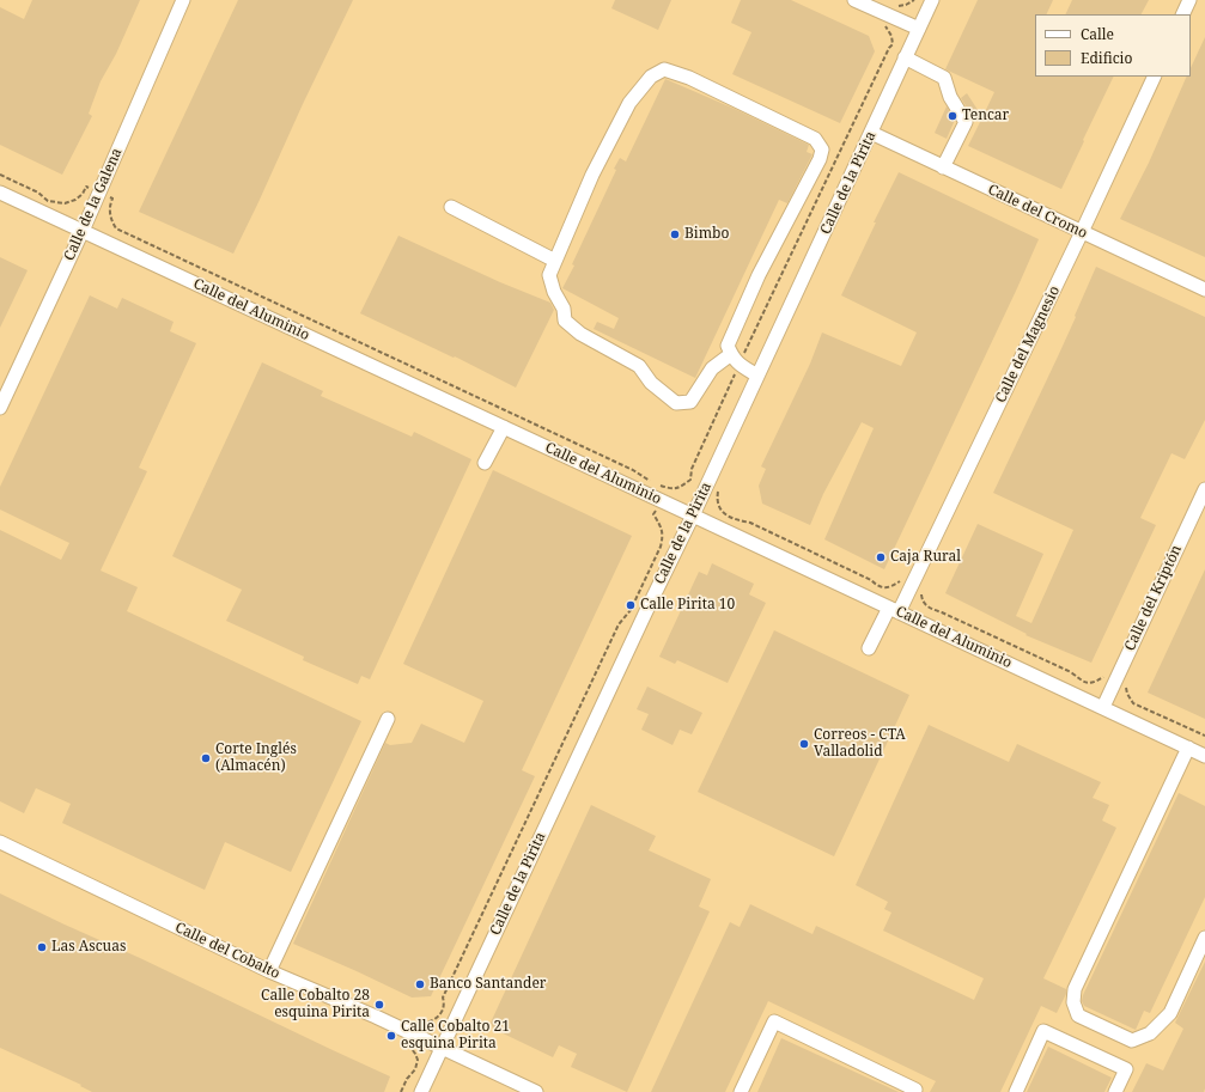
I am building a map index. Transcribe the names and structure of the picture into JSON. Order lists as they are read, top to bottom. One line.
{"streets":{"street":["Calle de la Pirita","Calle de la Galena","Calle del Cromo","Calle del Aluminio","Calle del Magnesio","Calle del Kriptón","Calle del Cobalto"]},"crossings":[["Calle de la Pirita","Calle del Cromo"],["Calle de la Pirita","Calle del Aluminio"],["Calle de la Pirita","Calle del Cobalto"],["Calle de la Galena","Calle del Aluminio"],["Calle del Cromo","Calle del Magnesio"],["Calle del Aluminio","Calle del Magnesio"],["Calle del Aluminio","Calle del Kriptón"]],"places":["Tencar","Bimbo","Caja Rural","Calle Pirita 10","Correos - CTA Valladolid","Corte Inglés (Almacén)","Las Ascuas","Banco Santander","Calle Cobalto 28 esquina Pirita","Calle Cobalto 21 esquina Pirita"],"legend":["Calle","Edificio"]}
